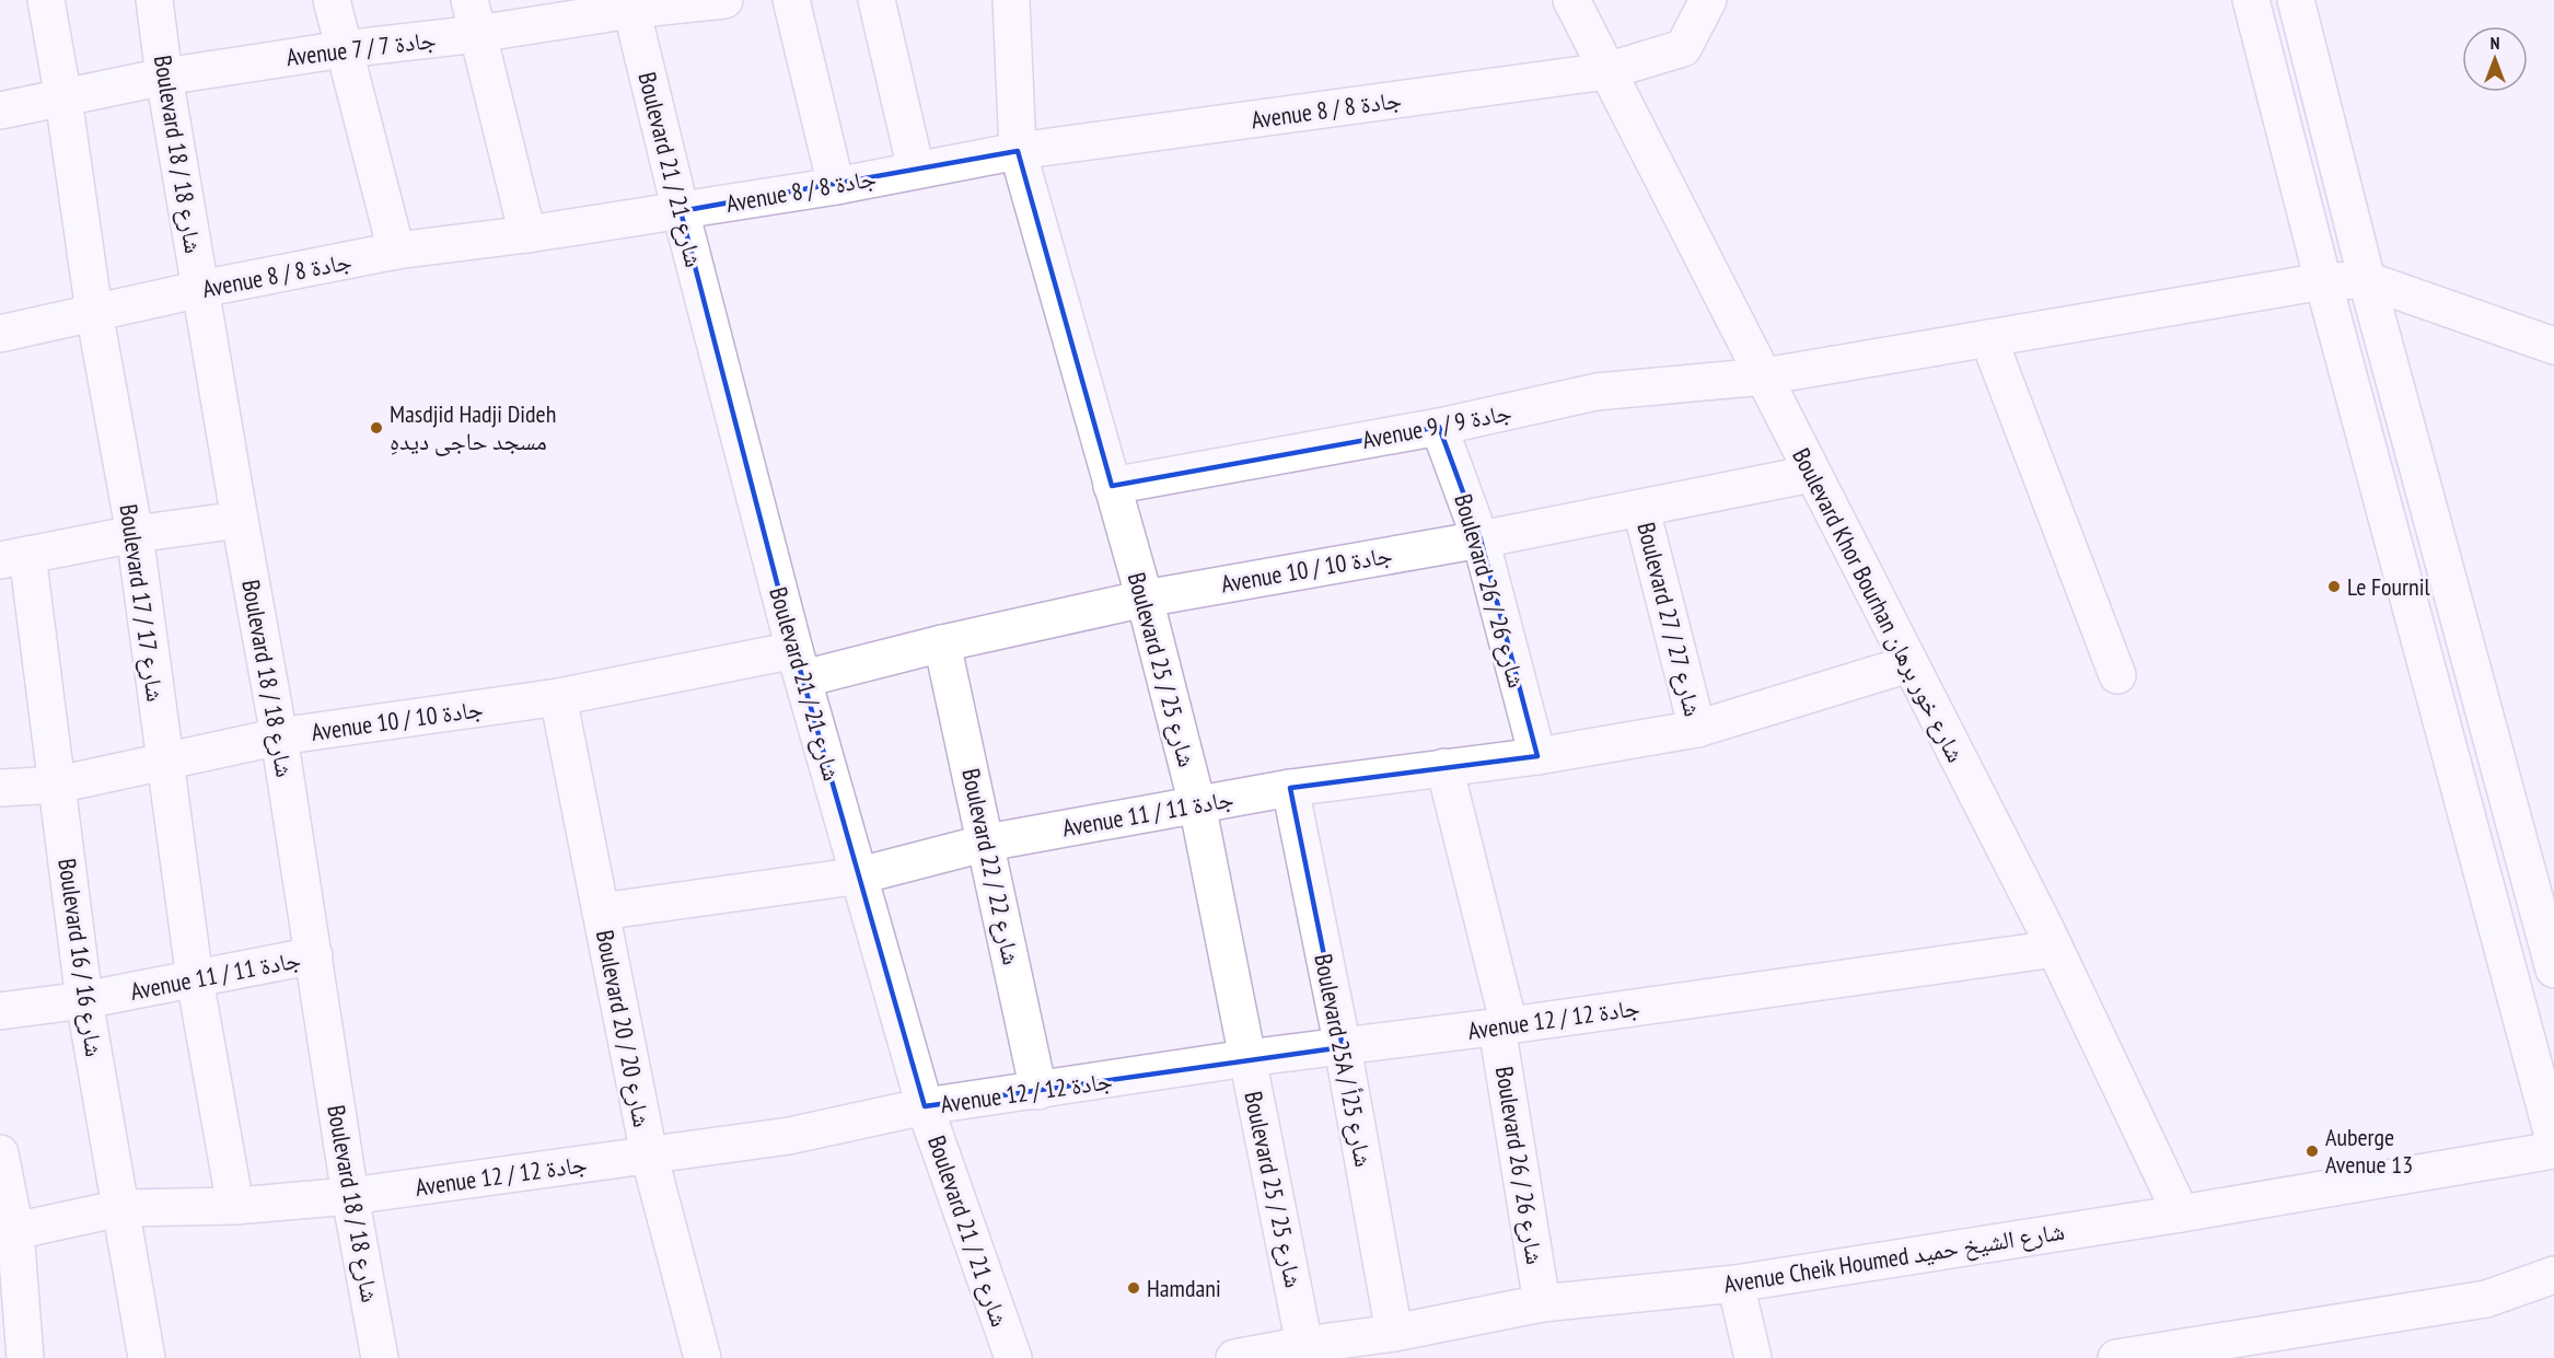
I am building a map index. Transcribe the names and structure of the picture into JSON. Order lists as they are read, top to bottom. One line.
{"streets":{"street":["Avenue 7 / جادة 7","Avenue 8 / جادة 8","Boulevard 18 / شارع 18","Boulevard 21 / شارع 21","Avenue 9 / جادة 9","Avenue 10 / جادة 10","Boulevard 26 / شارع 26","Boulevard 17 / شارع 17","Boulevard Khor Bourhan شارع خور برهان","Boulevard 27 / شارع 27","Boulevard 25 / شارع 25","Avenue 11 / جادة 11","Boulevard 22 / شارع 22","Boulevard 16 / شارع 16","Avenue 12 / جادة 12","Boulevard 20 / شارع 20","Boulevard 25A / شارع 25أ","Avenue Cheik Houmed شارع الشيخ حميد"]},"crossings":[["Avenue 7 / جادة 7","Boulevard 18 / شارع 18"],["Avenue 7 / جادة 7","Boulevard 21 / شارع 21"],["Avenue 7 / جادة 7","Boulevard 17 / شارع 17"],["Avenue 8 / جادة 8","Boulevard 18 / شارع 18"],["Avenue 8 / جادة 8","Boulevard 21 / شارع 21"],["Avenue 8 / جادة 8","Boulevard 17 / شارع 17"],["Avenue 8 / جادة 8","Boulevard Khor Bourhan شارع خور برهان"],["Avenue 8 / جادة 8","Boulevard 25 / شارع 25"],["Boulevard 18 / شارع 18","Avenue 10 / جادة 10"],["Boulevard 18 / شارع 18","Avenue 11 / جادة 11"],["Boulevard 18 / شارع 18","Avenue 12 / جادة 12"],["Boulevard 21 / شارع 21","Avenue 10 / جادة 10"],["Boulevard 21 / شارع 21","Avenue 11 / جادة 11"],["Boulevard 21 / شارع 21","Avenue 12 / جادة 12"],["Avenue 9 / جادة 9","Boulevard 26 / شارع 26"],["Avenue 9 / جادة 9","Boulevard Khor Bourhan شارع خور برهان"],["Avenue 9 / جادة 9","Boulevard 25 / شارع 25"],["Avenue 10 / جادة 10","Boulevard 26 / شارع 26"],["Avenue 10 / جادة 10","Boulevard 17 / شارع 17"],["Avenue 10 / جادة 10","Boulevard Khor Bourhan شارع خور برهان"],["Avenue 10 / جادة 10","Boulevard 27 / شارع 27"],["Avenue 10 / جادة 10","Boulevard 25 / شارع 25"],["Avenue 10 / جادة 10","Boulevard 22 / شارع 22"],["Avenue 10 / جادة 10","Boulevard 16 / شارع 16"],["Avenue 10 / جادة 10","Boulevard 20 / شارع 20"],["Boulevard 26 / شارع 26","Avenue 11 / جادة 11"],["Boulevard 26 / شارع 26","Avenue 12 / جادة 12"],["Boulevard 26 / شارع 26","Avenue Cheik Houmed شارع الشيخ حميد"],["Boulevard 17 / شارع 17","Avenue 11 / جادة 11"],["Boulevard 17 / شارع 17","Avenue 12 / جادة 12"],["Boulevard Khor Bourhan شارع خور برهان","Avenue 11 / جادة 11"],["Boulevard Khor Bourhan شارع خور برهان","Avenue 12 / جادة 12"],["Boulevard Khor Bourhan شارع خور برهان","Avenue Cheik Houmed شارع الشيخ حميد"],["Boulevard 27 / شارع 27","Avenue 11 / جادة 11"],["Boulevard 25 / شارع 25","Avenue 11 / جادة 11"],["Boulevard 25 / شارع 25","Avenue 12 / جادة 12"],["Boulevard 25 / شارع 25","Avenue Cheik Houmed شارع الشيخ حميد"],["Avenue 11 / جادة 11","Boulevard 22 / شارع 22"],["Avenue 11 / جادة 11","Boulevard 16 / شارع 16"],["Avenue 11 / جادة 11","Boulevard 20 / شارع 20"],["Avenue 11 / جادة 11","Boulevard 25A / شارع 25أ"],["Boulevard 22 / شارع 22","Avenue 12 / جادة 12"],["Boulevard 16 / شارع 16","Avenue 12 / جادة 12"],["Avenue 12 / جادة 12","Boulevard 20 / شارع 20"],["Avenue 12 / جادة 12","Boulevard 25A / شارع 25أ"],["Boulevard 25A / شارع 25أ","Avenue Cheik Houmed شارع الشيخ حميد"]],"places":["Masdjid Hadji Dideh مسجد حاجی دیدهِ","Le Fournil","Auberge Avenue 13","Hamdani"],"north":"top"}
